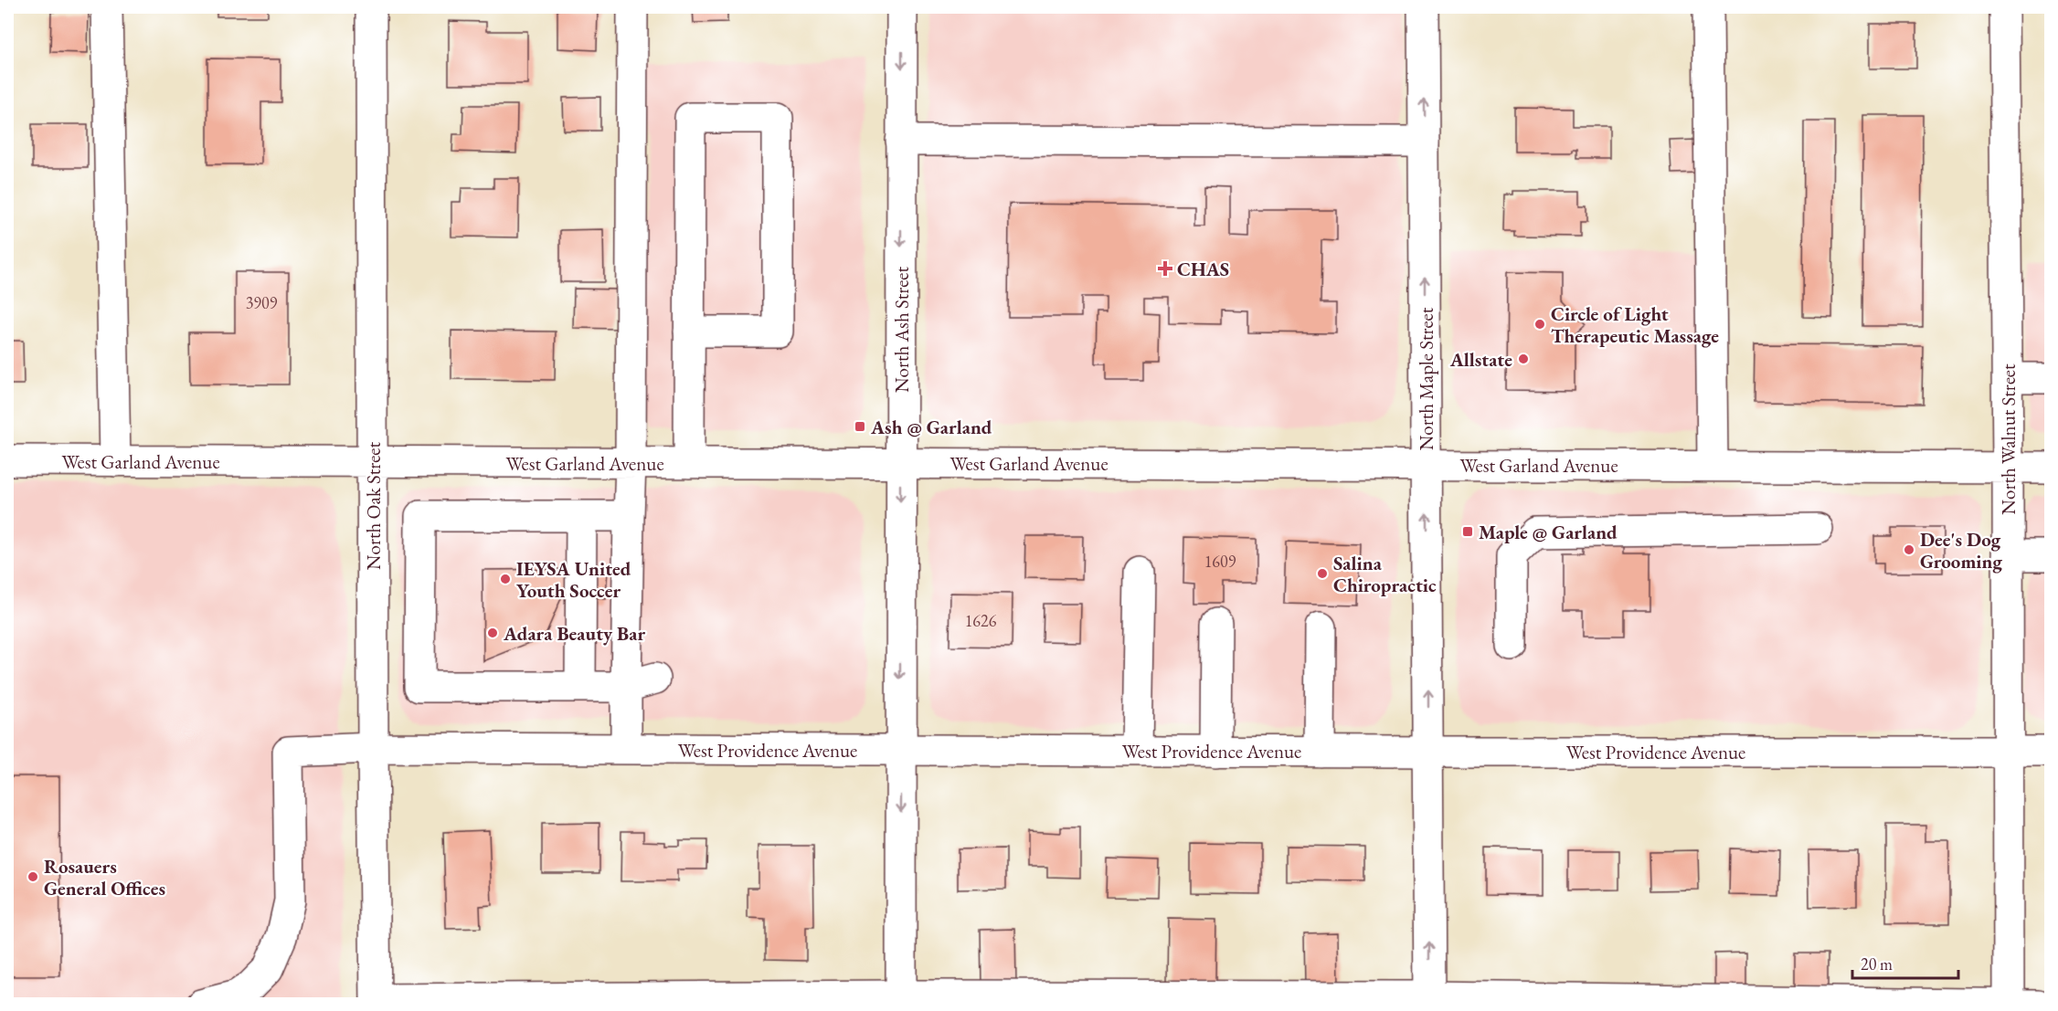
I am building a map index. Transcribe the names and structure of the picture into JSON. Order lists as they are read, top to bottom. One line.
{"streets":{"street":["North Ash Street","North Maple Street","North Walnut Street","West Garland Avenue","North Oak Street","West Providence Avenue"]},"crossings":[["North Ash Street","West Garland Avenue"],["North Ash Street","West Providence Avenue"],["North Maple Street","West Garland Avenue"],["North Maple Street","West Providence Avenue"],["North Walnut Street","West Garland Avenue"],["North Walnut Street","West Providence Avenue"],["West Garland Avenue","North Oak Street"],["North Oak Street","West Providence Avenue"]],"one_way":["North Maple Street"],"places":{"health":["CHAS"],"other":["Circle of Light Therapeutic Massage","Allstate","Dee's Dog Grooming","Salina Chiropractic","IEYSA United Youth Soccer","Adara Beauty Bar","Rosauers General Offices"],"transit":["Ash @ Garland","Maple @ Garland"]},"house_numbers":["3909","1609","1626"],"scale_bar":"20 m"}
